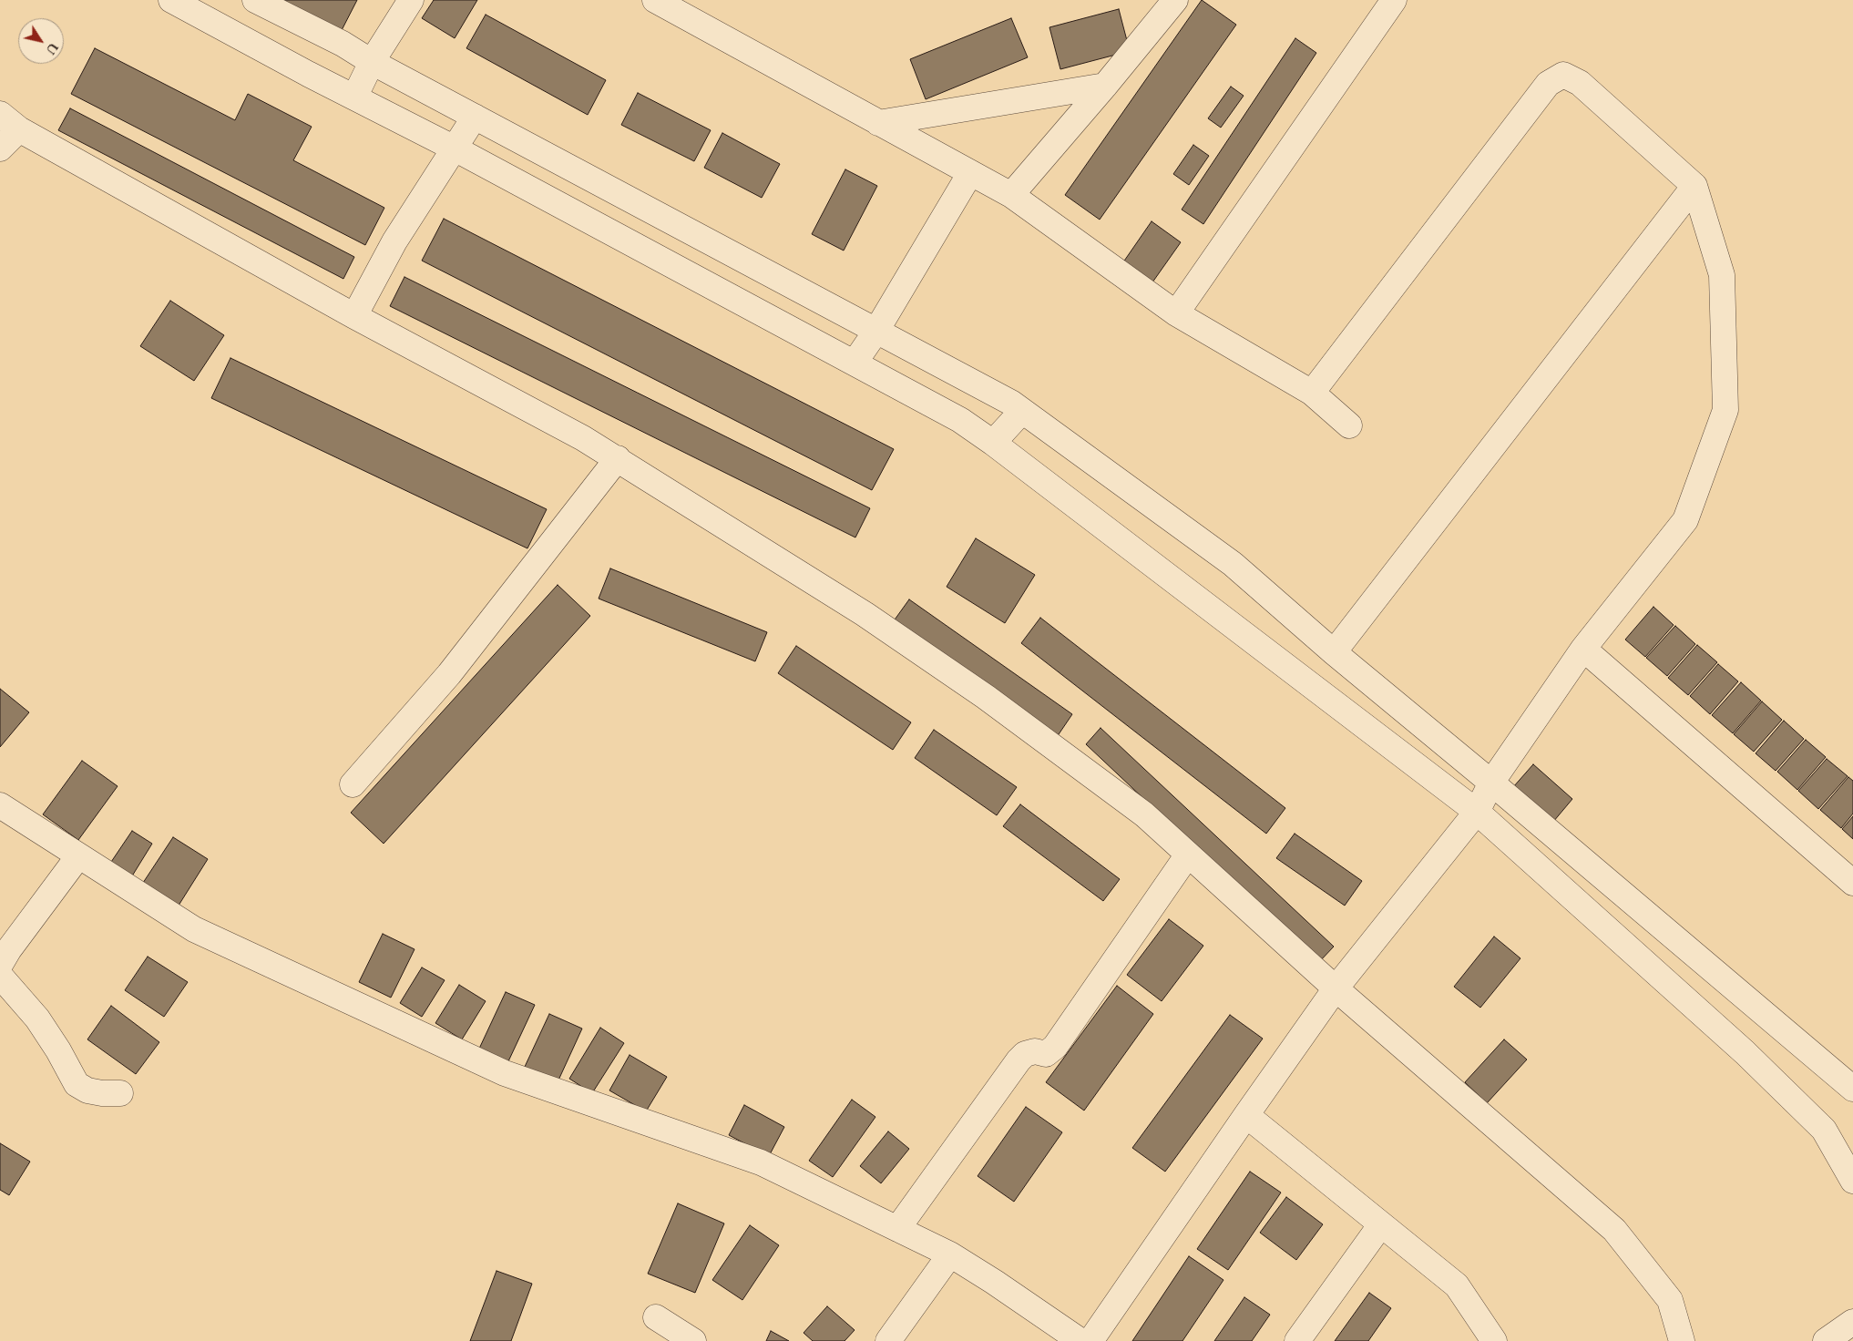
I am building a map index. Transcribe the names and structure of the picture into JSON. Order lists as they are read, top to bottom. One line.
{"north":"bottom right"}
